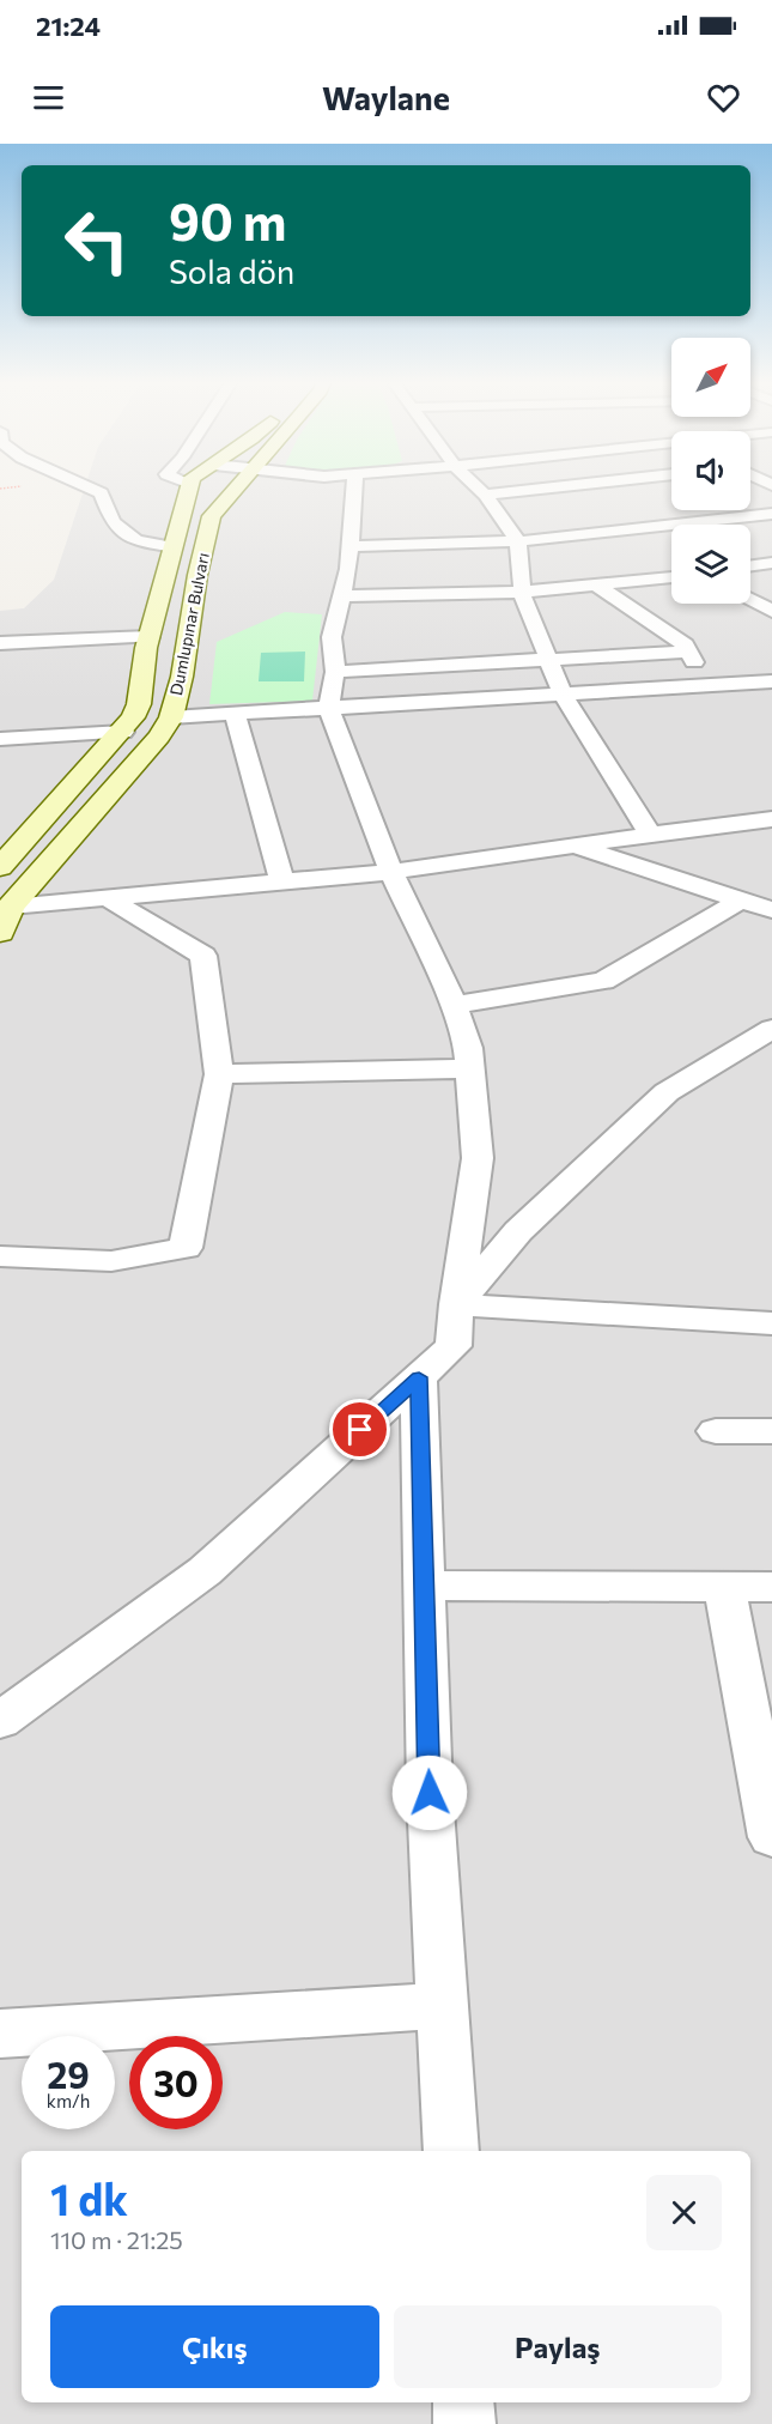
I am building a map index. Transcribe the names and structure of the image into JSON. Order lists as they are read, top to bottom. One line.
{"streets":{"main road":["Dumlupınar Bulvarı"]},"north":"top right","page":{"status":"21:24","header":"Waylane","turn":["90 m","Sola dön"],"speed":"29 km/h","limit":"30","heading":["1 dk","110 m · 21:25"],"buttons":["Çıkış","Paylaş"]}}
